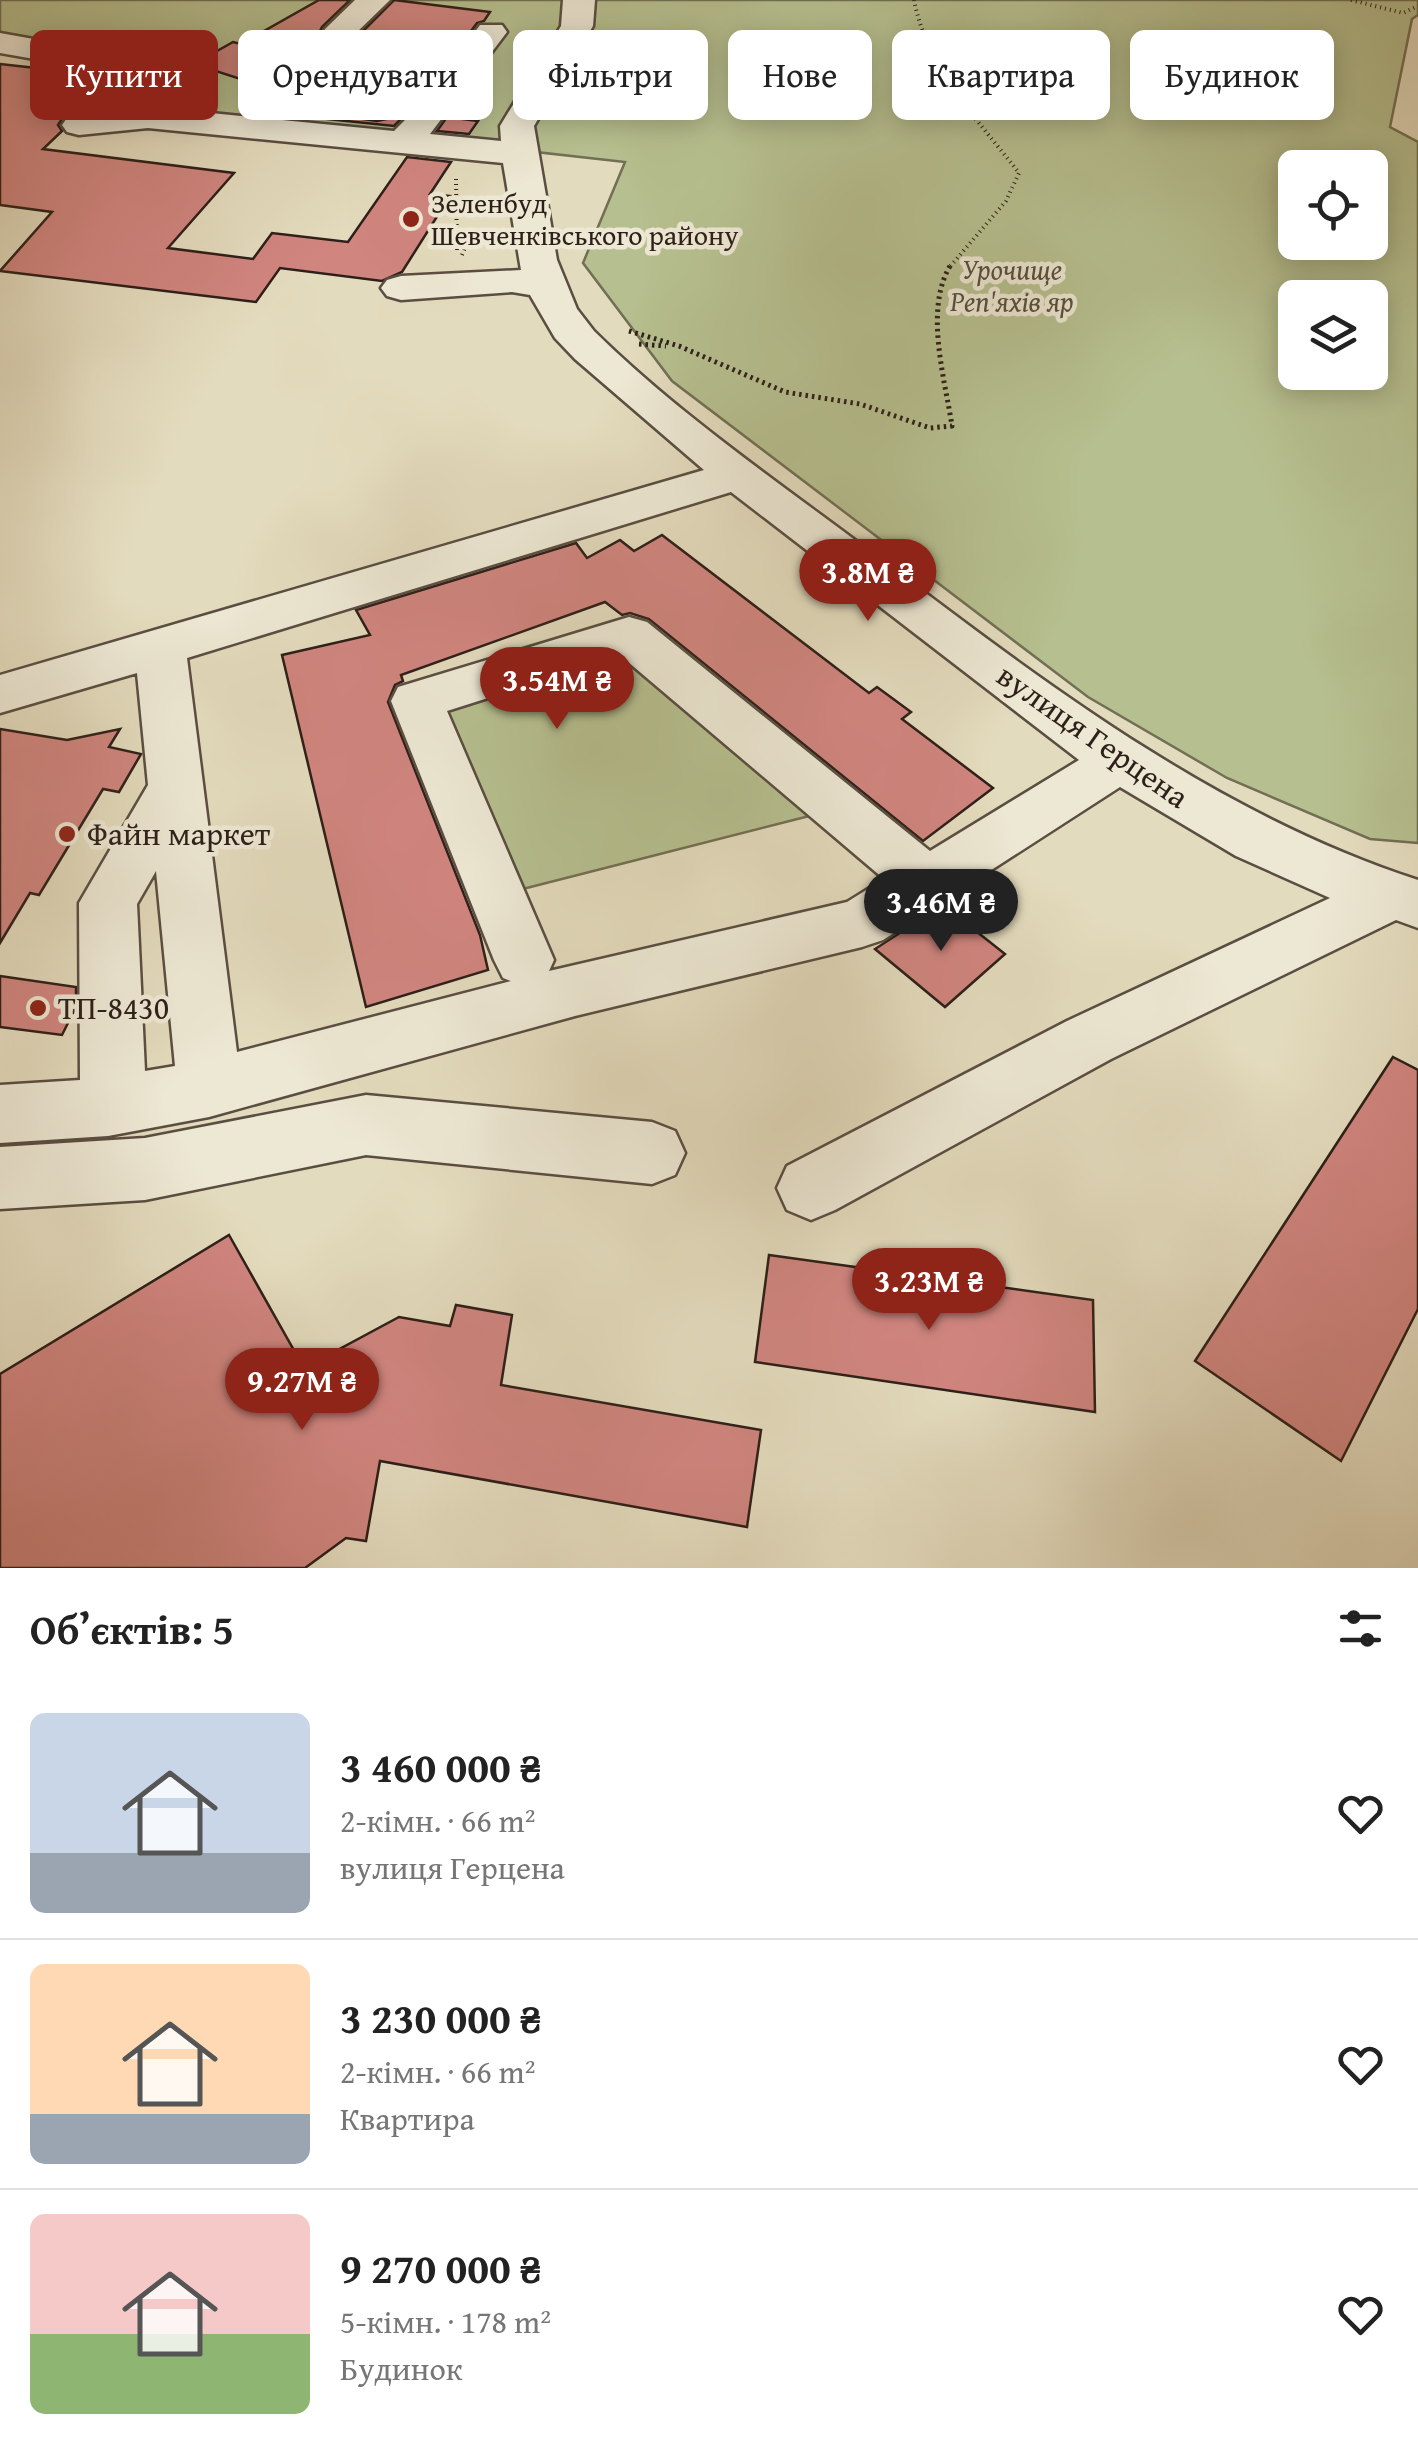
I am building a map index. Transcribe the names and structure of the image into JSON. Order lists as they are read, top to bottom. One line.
{"streets":{"street":["вулиця Герцена"]},"parks":["Урочище Реп'яхів яр"],"places":["Зеленбуд Шевченківського району","Файн маркет","ТП-8430"],"page":{"chip":["Купити","Орендувати","Фільтри","Нове","Квартира","Будинок"],"price":["3.8M ₴","3.54M ₴","3.46M ₴","3.23M ₴","9.27M ₴"],"heading":"Об’єктів: 5","list":[{"name":"3 460 000 ₴","note":"2-кімн. · 66 m² · вулиця Герцена"},{"name":"3 230 000 ₴","note":"2-кімн. · 66 m² · Квартира"},{"name":"9 270 000 ₴","note":"5-кімн. · 178 m² · Будинок"}]}}
